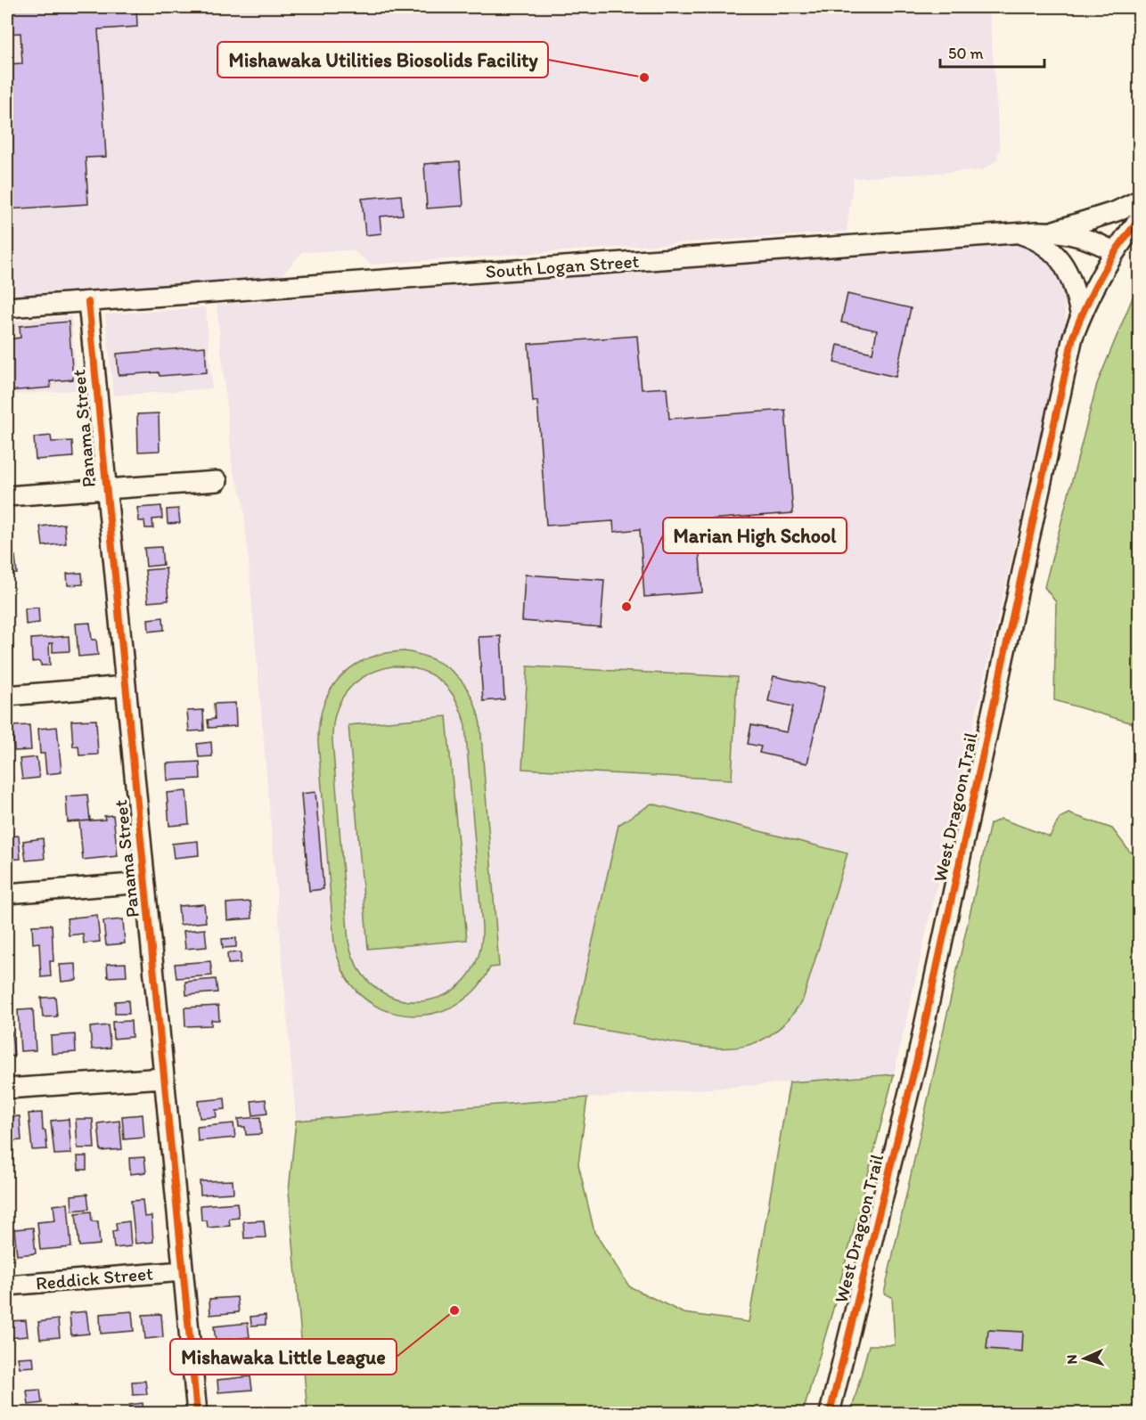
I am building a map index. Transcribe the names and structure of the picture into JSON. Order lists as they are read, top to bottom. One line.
{"streets":{"street":["South Logan Street","Panama Street","West Dragoon Trail","Reddick Street"]},"crossings":[["South Logan Street","Panama Street"],["South Logan Street","West Dragoon Trail"],["Panama Street","Reddick Street"]],"places":["Mishawaka Utilities Biosolids Facility","Marian High School","Mishawaka Little League"],"scale_bar":"50 m","north":"left"}
